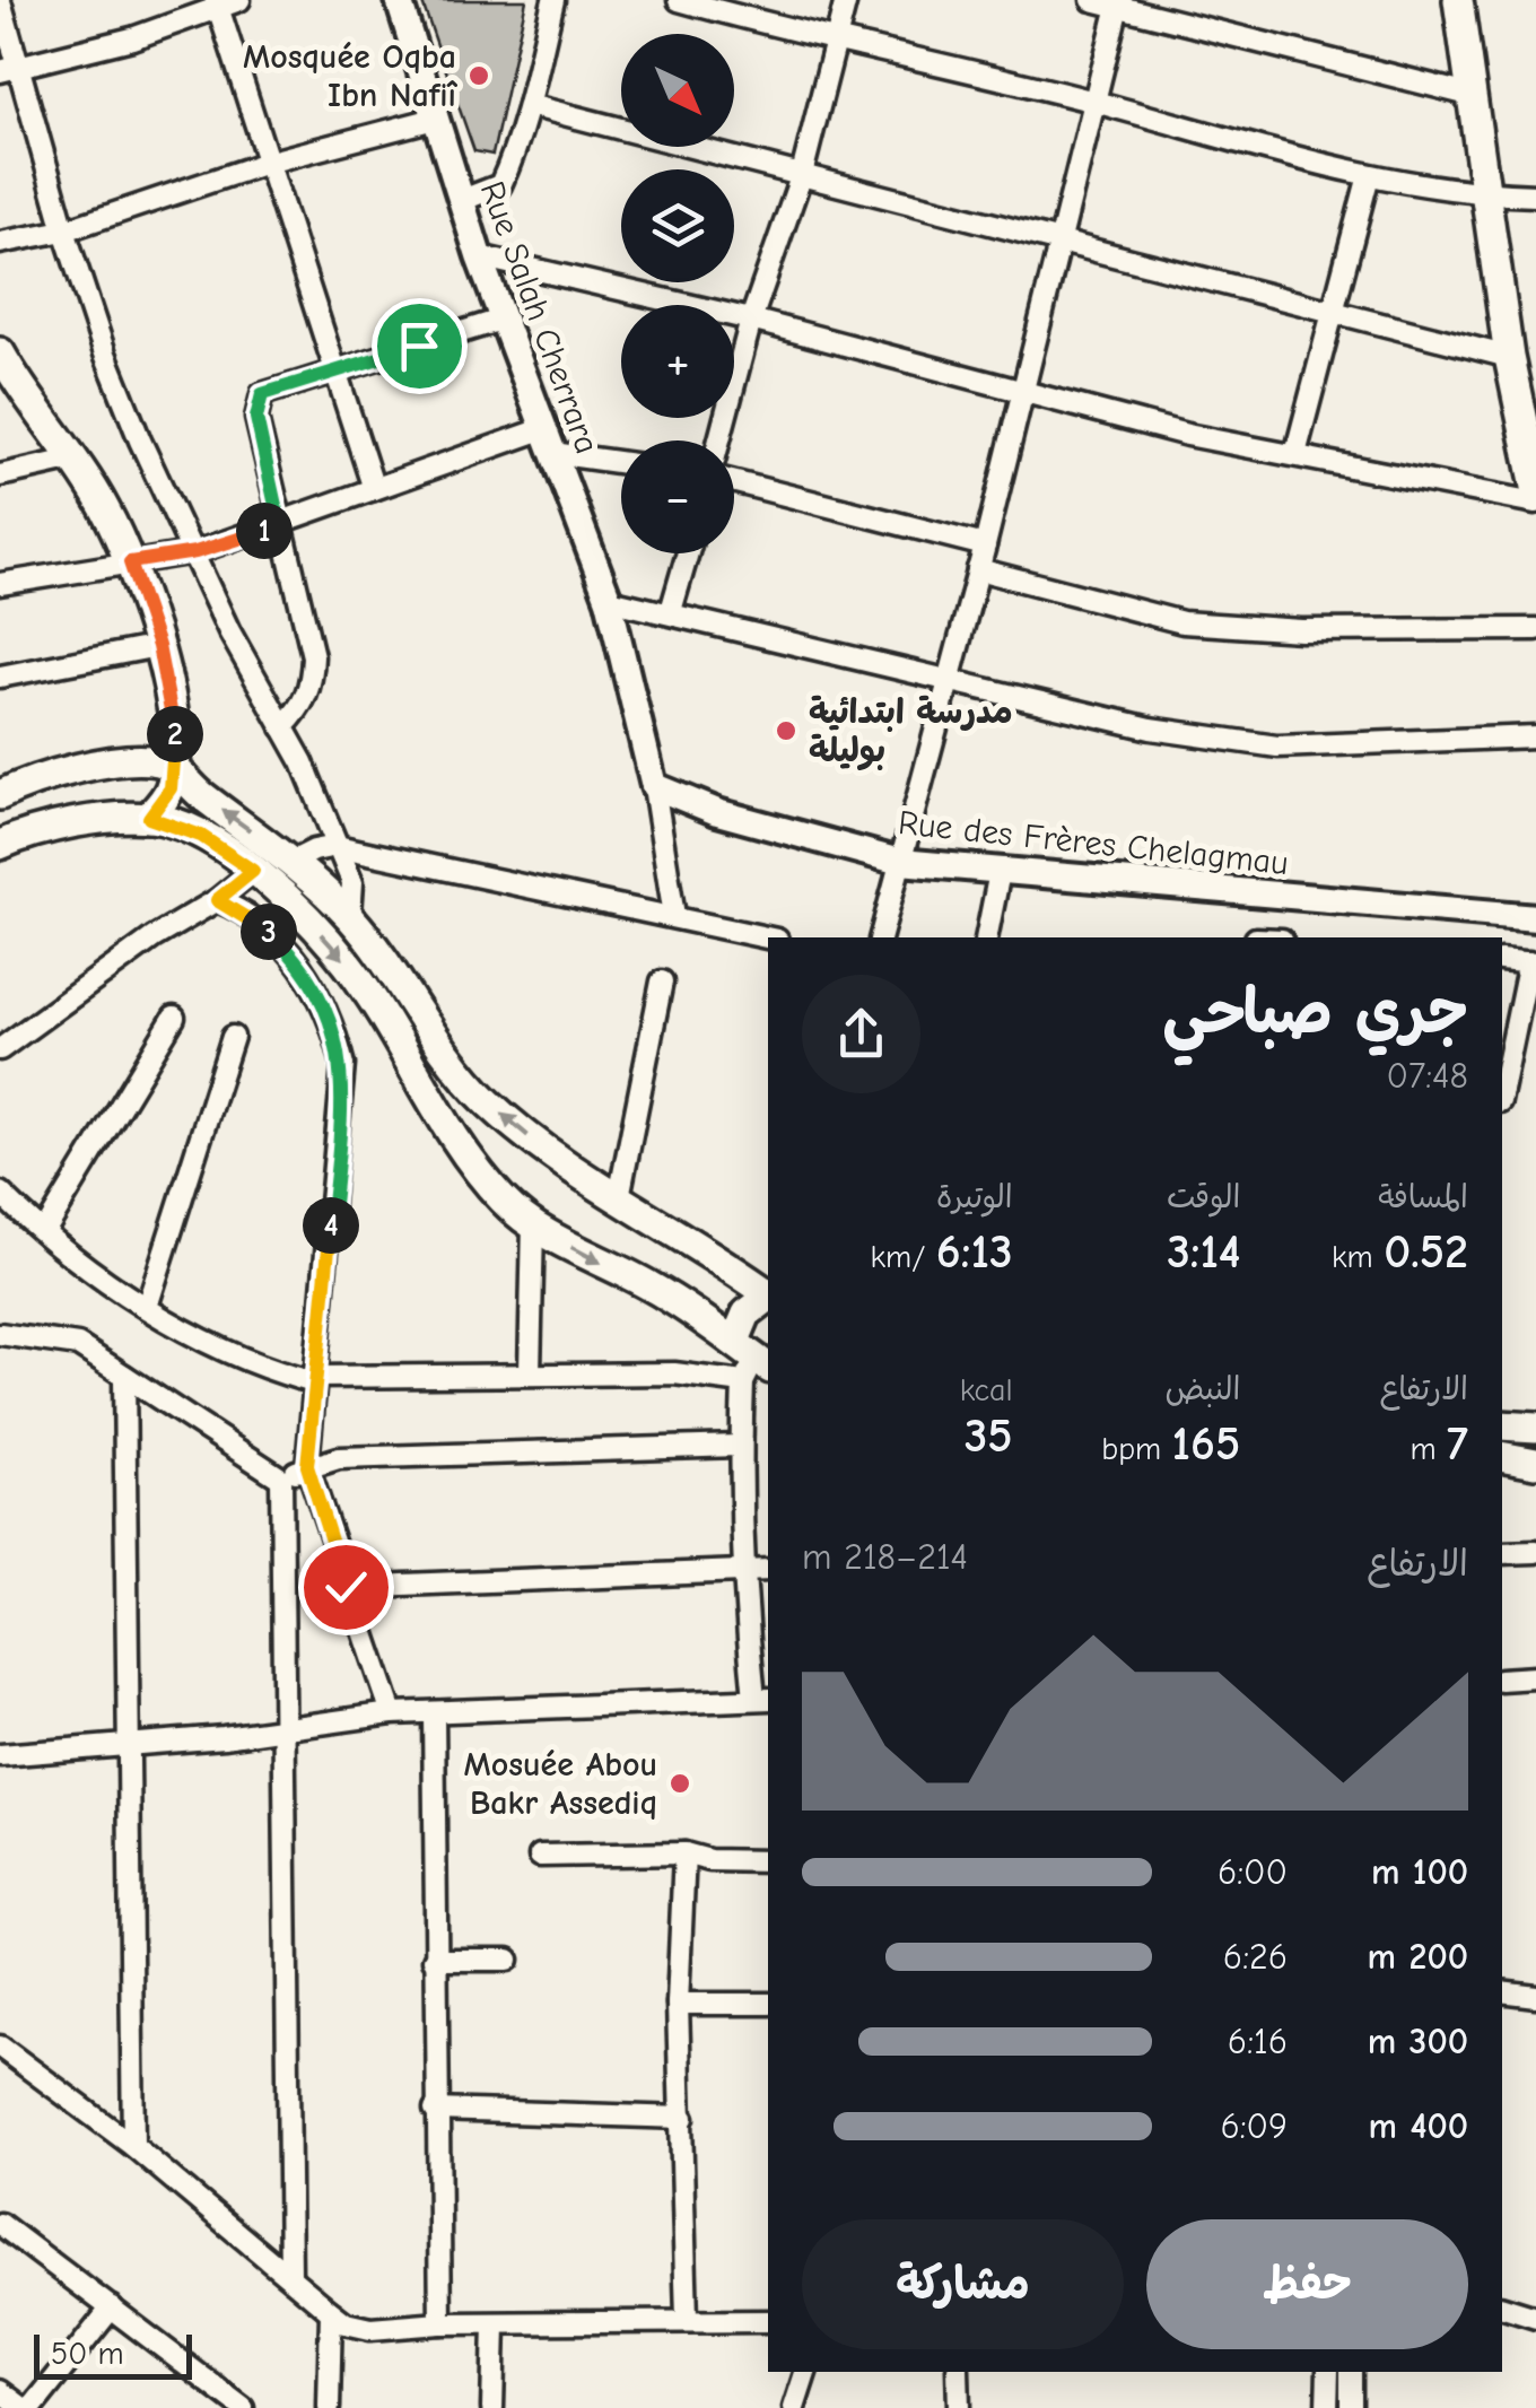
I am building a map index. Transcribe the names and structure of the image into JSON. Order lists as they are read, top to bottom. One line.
{"streets":{"street":["Rue Salah Cherrara","Rue des Frères Chelagmau"]},"crossings":[["Rue Salah Cherrara","Rue des Frères Chelagmau"]],"places":["Mosquée Oqba Ibn Nafiî","مدرسة ابتدائية بوليلة","Mosuée Abou Bakr Assediq"],"scale_bar":"50 m","north":"bottom right","page":{"map_buttons":["+","−"],"pins":["1","2","3","4"],"heading":["جري صباحي","07:48"],"stats":[["المسافة","0.52 km"],["الوقت","3:14"],["الوتيرة","6:13 /km"],["الارتفاع","7 m"],["النبض","165 bpm"],["kcal","35"]],"chart":["الارتفاع","214–218 m"],"list":[{"name":"100 m","note":"6:00"},{"name":"200 m","note":"6:26"},{"name":"300 m","note":"6:16"},{"name":"400 m","note":"6:09"}],"buttons":["حفظ","مشاركة"],"scale":"50 m"}}
